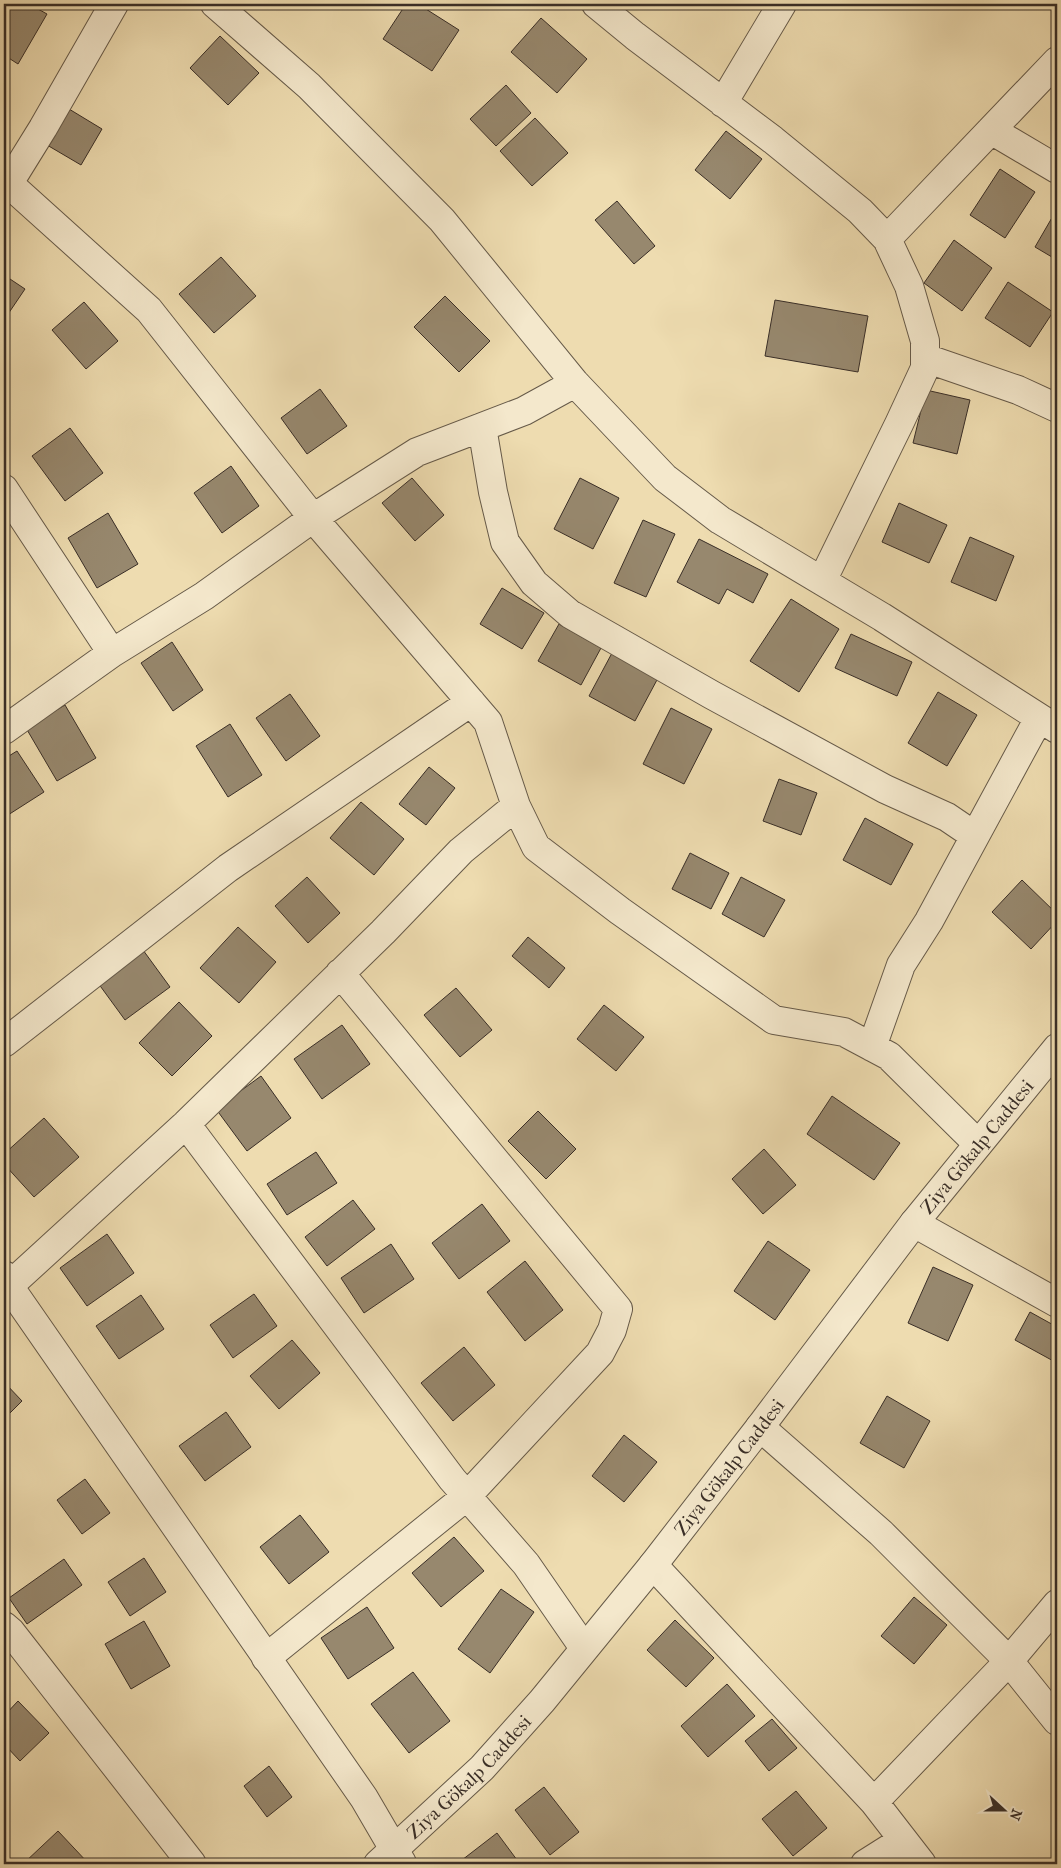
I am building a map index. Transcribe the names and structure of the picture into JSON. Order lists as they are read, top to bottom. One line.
{"streets":{"street":["Ziya Gökalp Caddesi"]},"north":"right"}
